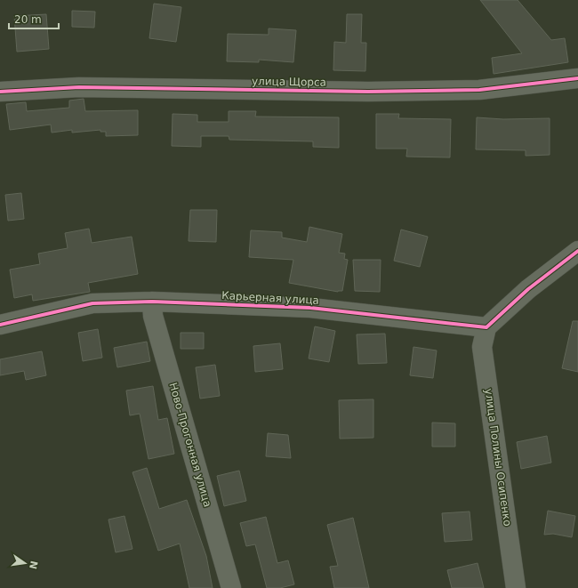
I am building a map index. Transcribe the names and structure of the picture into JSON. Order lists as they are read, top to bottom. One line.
{"streets":{"street":["улица Щорса","Карьерная улица","Ново-Прогонная улица","улица Полины Осипенко"]},"crossings":[["Карьерная улица","Ново-Прогонная улица"],["Карьерная улица","улица Полины Осипенко"]],"scale_bar":"20 m","north":"right"}
